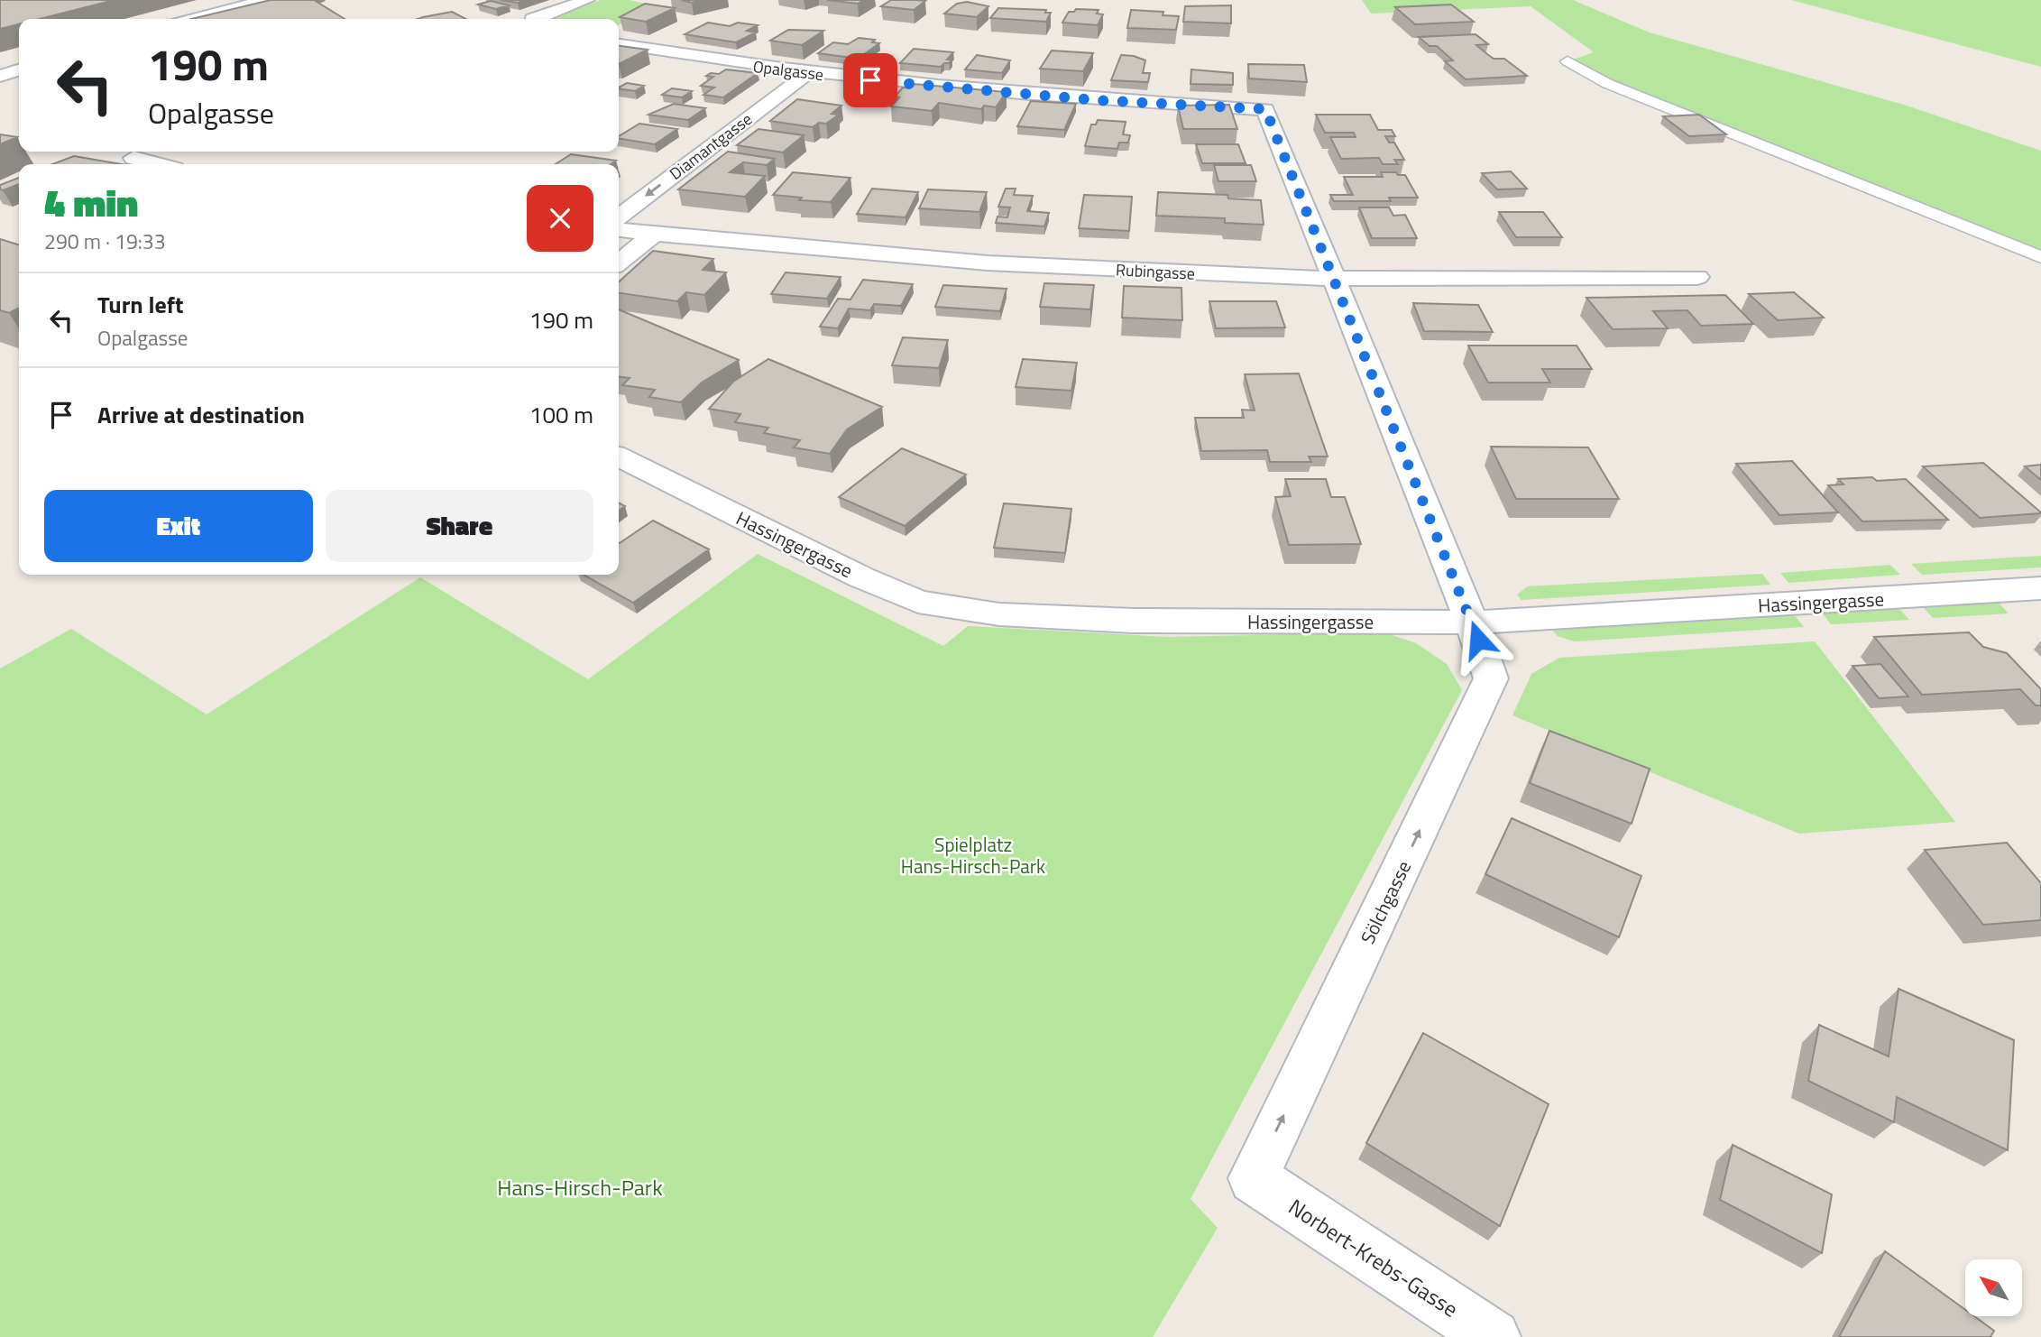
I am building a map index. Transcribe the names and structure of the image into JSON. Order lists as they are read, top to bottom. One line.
{"streets":{"street":["Opalgasse","Diamantgasse","Rubingasse","Hassingergasse","Sölchgasse","Norbert-Krebs-Gasse"]},"crossings":[["Opalgasse","Diamantgasse"],["Opalgasse","Sölchgasse"],["Rubingasse","Sölchgasse"],["Hassingergasse","Sölchgasse"],["Sölchgasse","Norbert-Krebs-Gasse"]],"one_way":["Sölchgasse"],"parks":["Spielplatz Hans-Hirsch-Park","Hans-Hirsch-Park"],"north":"top left","page":{"turn":["190 m","Opalgasse"],"heading":["4 min","290 m · 19:33"],"list":[{"name":"Turn left","note":"Opalgasse","value":"190 m"},{"name":"Arrive at destination","value":"100 m"}],"buttons":["Exit","Share"]}}
